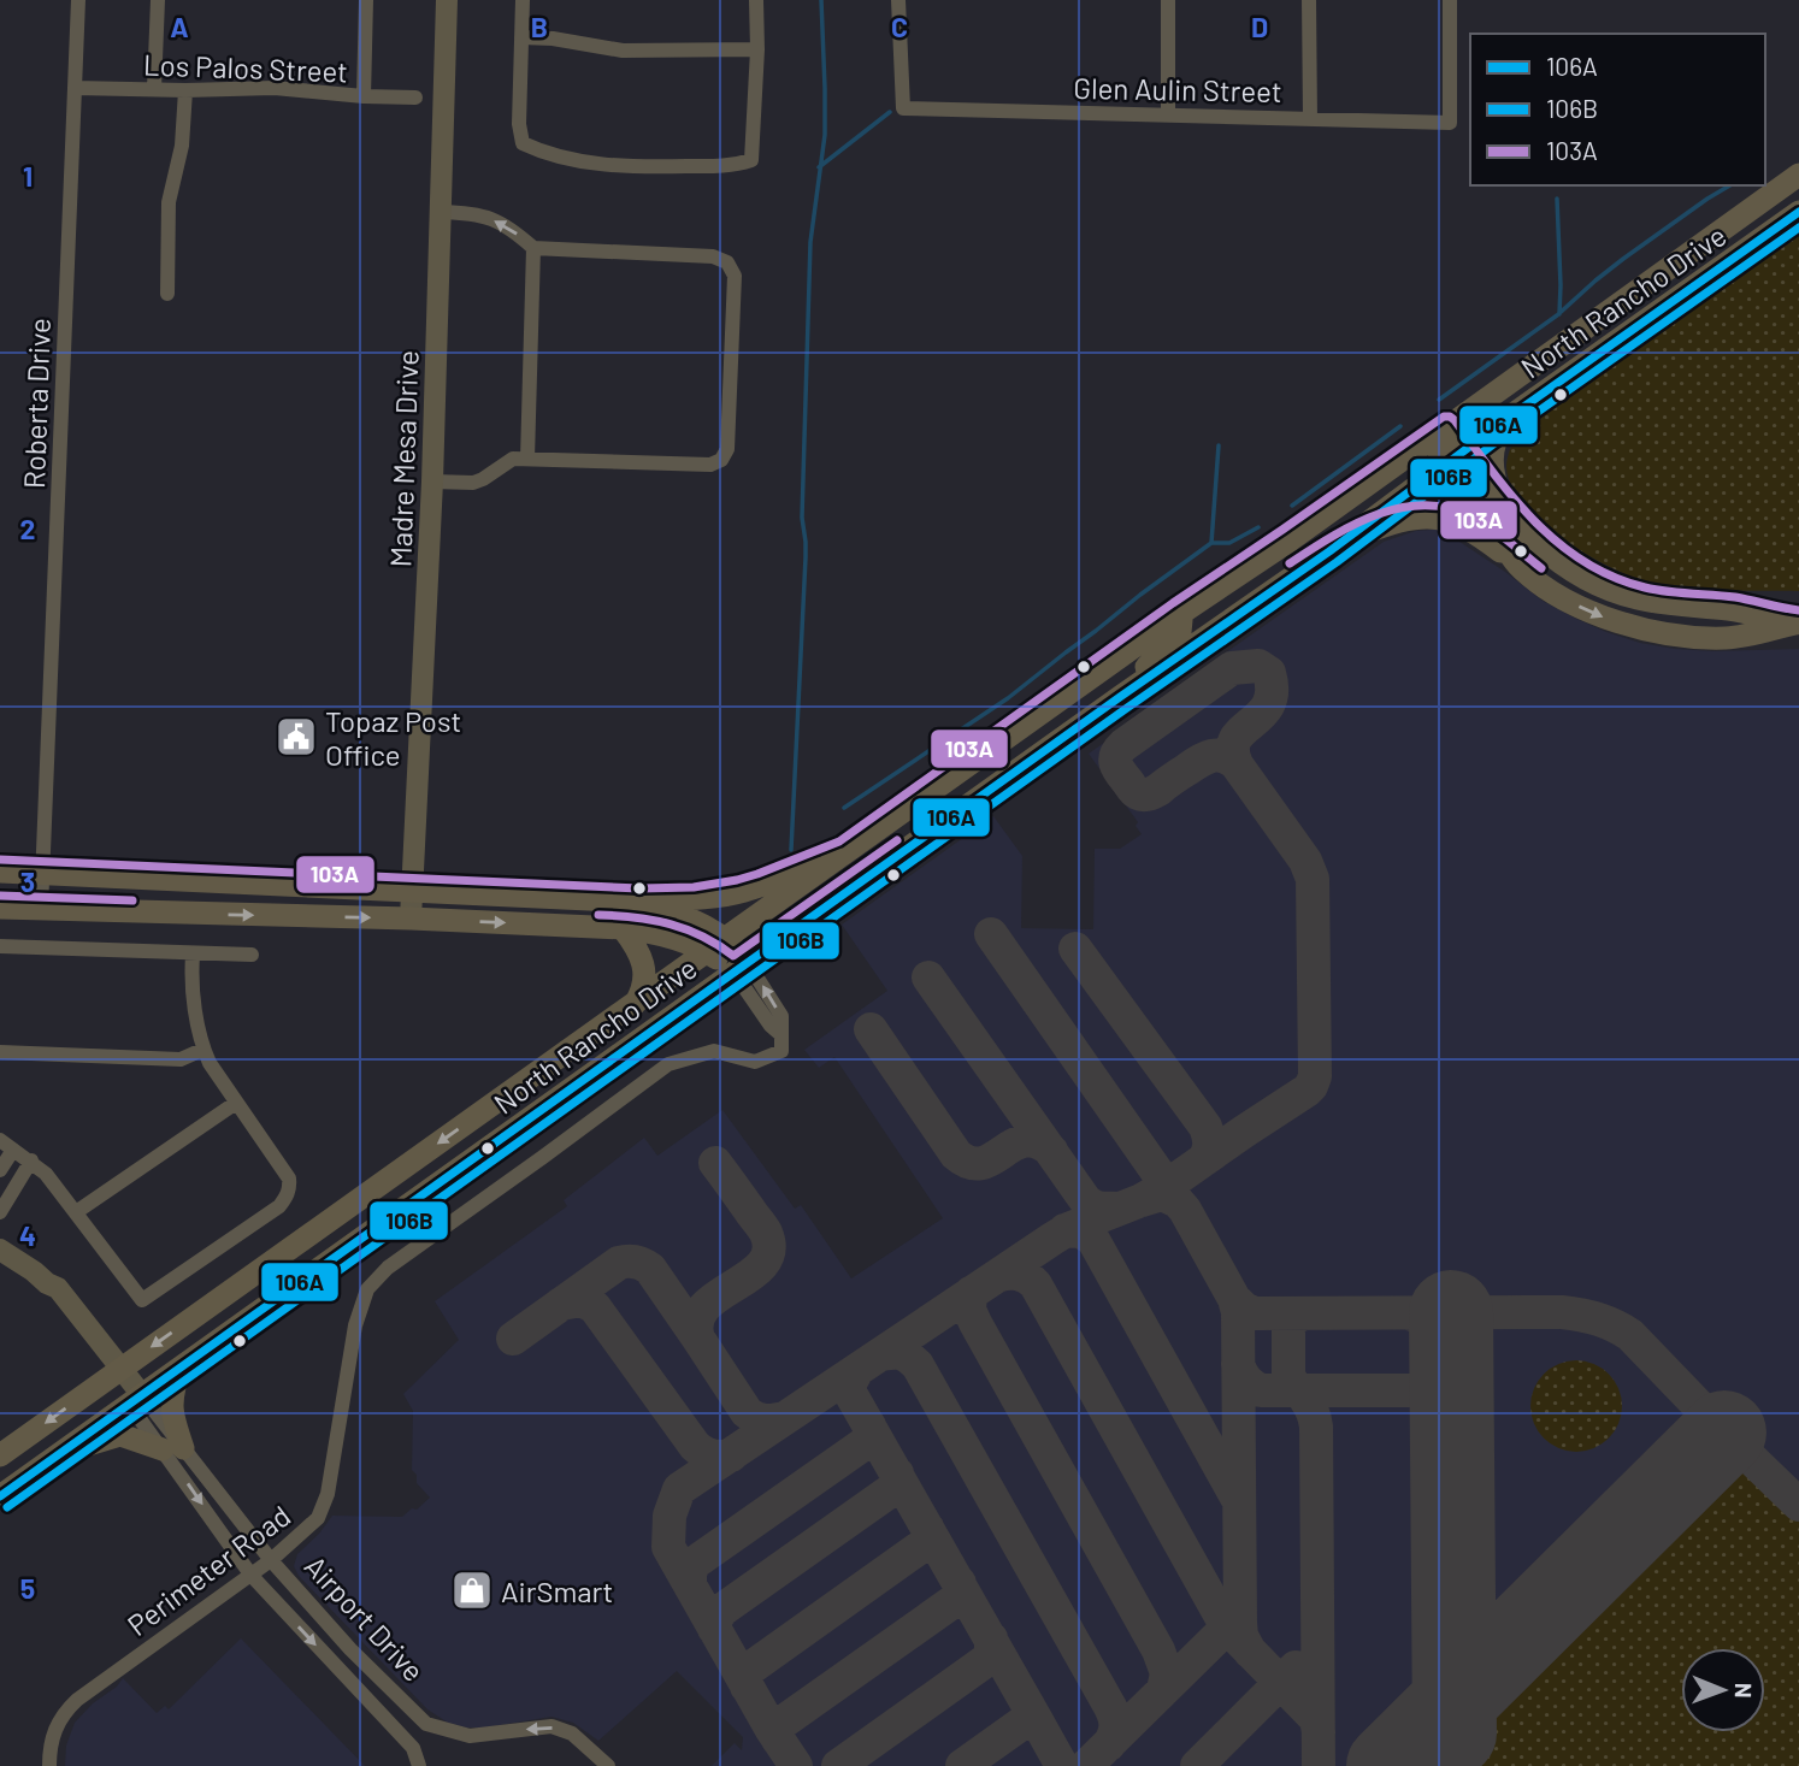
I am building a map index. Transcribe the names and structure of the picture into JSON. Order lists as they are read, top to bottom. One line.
{"streets":{"main road":["North Rancho Drive"],"street":["Los Palos Street","Glen Aulin Street","Roberta Drive","Madre Mesa Drive","Perimeter Road","Airport Drive"]},"crossings":[["Los Palos Street","Roberta Drive"],["North Rancho Drive","Perimeter Road"],["North Rancho Drive","Airport Drive"],["Perimeter Road","Airport Drive"]],"places":{"public building":["Topaz Post Office"],"shop":["AirSmart"]},"lines":["transit line 106A","transit line 106B","transit line 103A"],"legend":["106A","106B","103A"],"north":"right","grid":{"columns":["A","B","C","D"],"rows":["1","2","3","4","5"]}}
